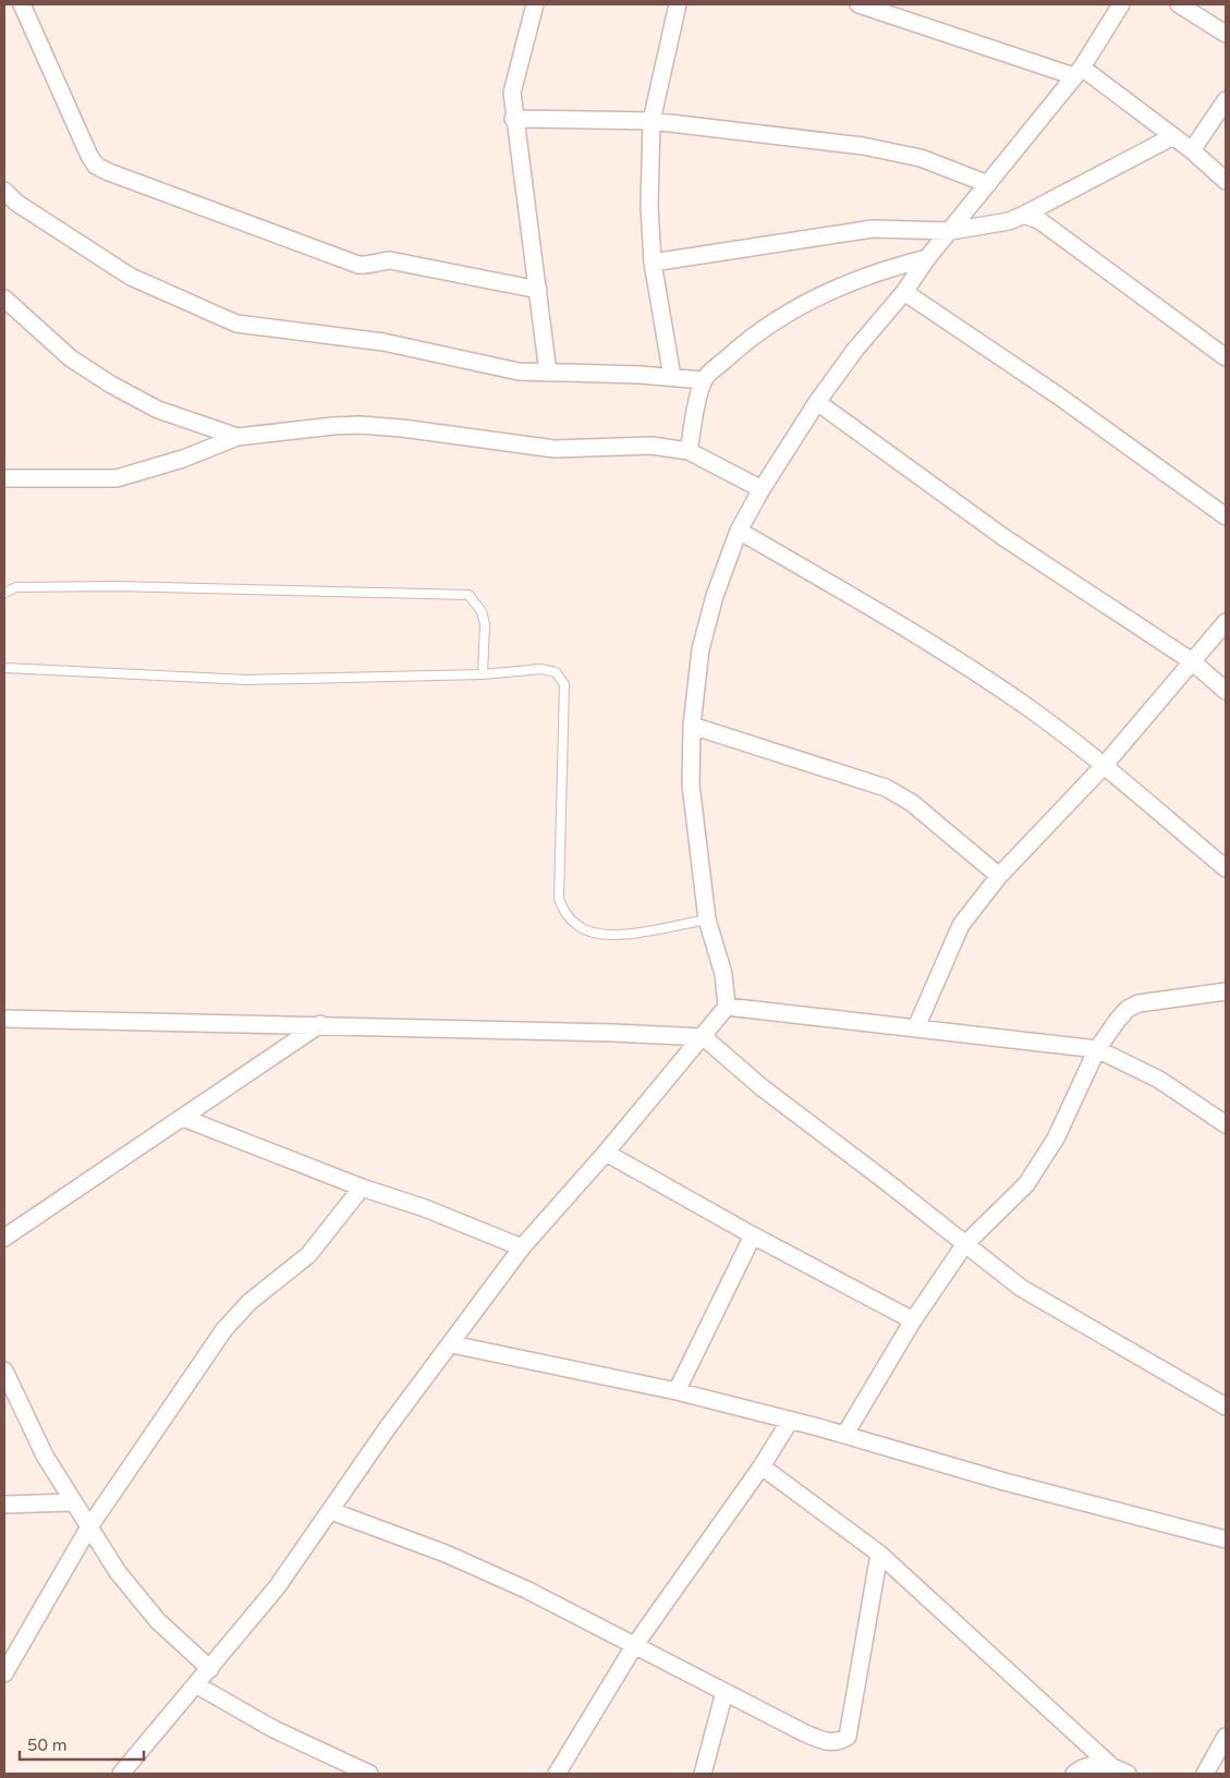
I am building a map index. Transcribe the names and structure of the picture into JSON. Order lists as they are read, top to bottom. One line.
{"scale_bar":"50 m"}
